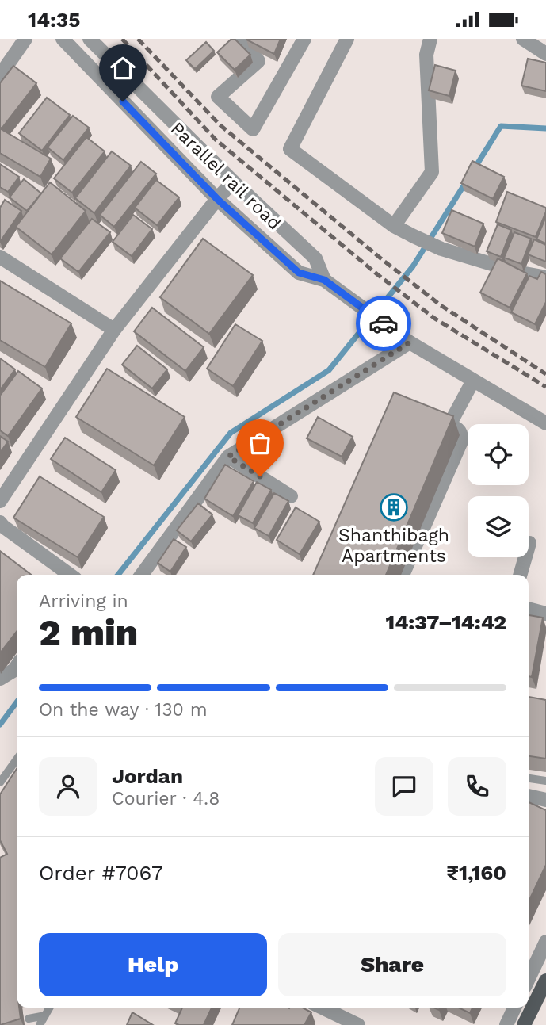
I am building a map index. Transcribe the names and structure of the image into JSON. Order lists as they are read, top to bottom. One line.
{"streets":{"street":["Parallel rail road"]},"places":{"building":["Shanthibagh Apartments"]},"page":{"status":"14:35","heading":["2 min","Arriving in","14:37–14:42"],"panel":["Jordan","Courier · 4.8","Order #7067","₹1,160"],"bar":"On the way · 130 m","buttons":["Help","Share"]}}
